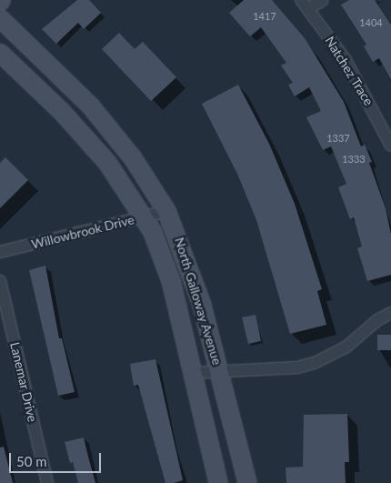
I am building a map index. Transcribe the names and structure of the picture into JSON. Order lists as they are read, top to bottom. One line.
{"streets":{"main road":["North Galloway Avenue"],"street":["Natchez Trace","Willowbrook Drive","Lanemar Drive"]},"crossings":[["Willowbrook Drive","North Galloway Avenue"]],"house_numbers":["1417","1404","1337","1333"],"scale_bar":"50 m"}
